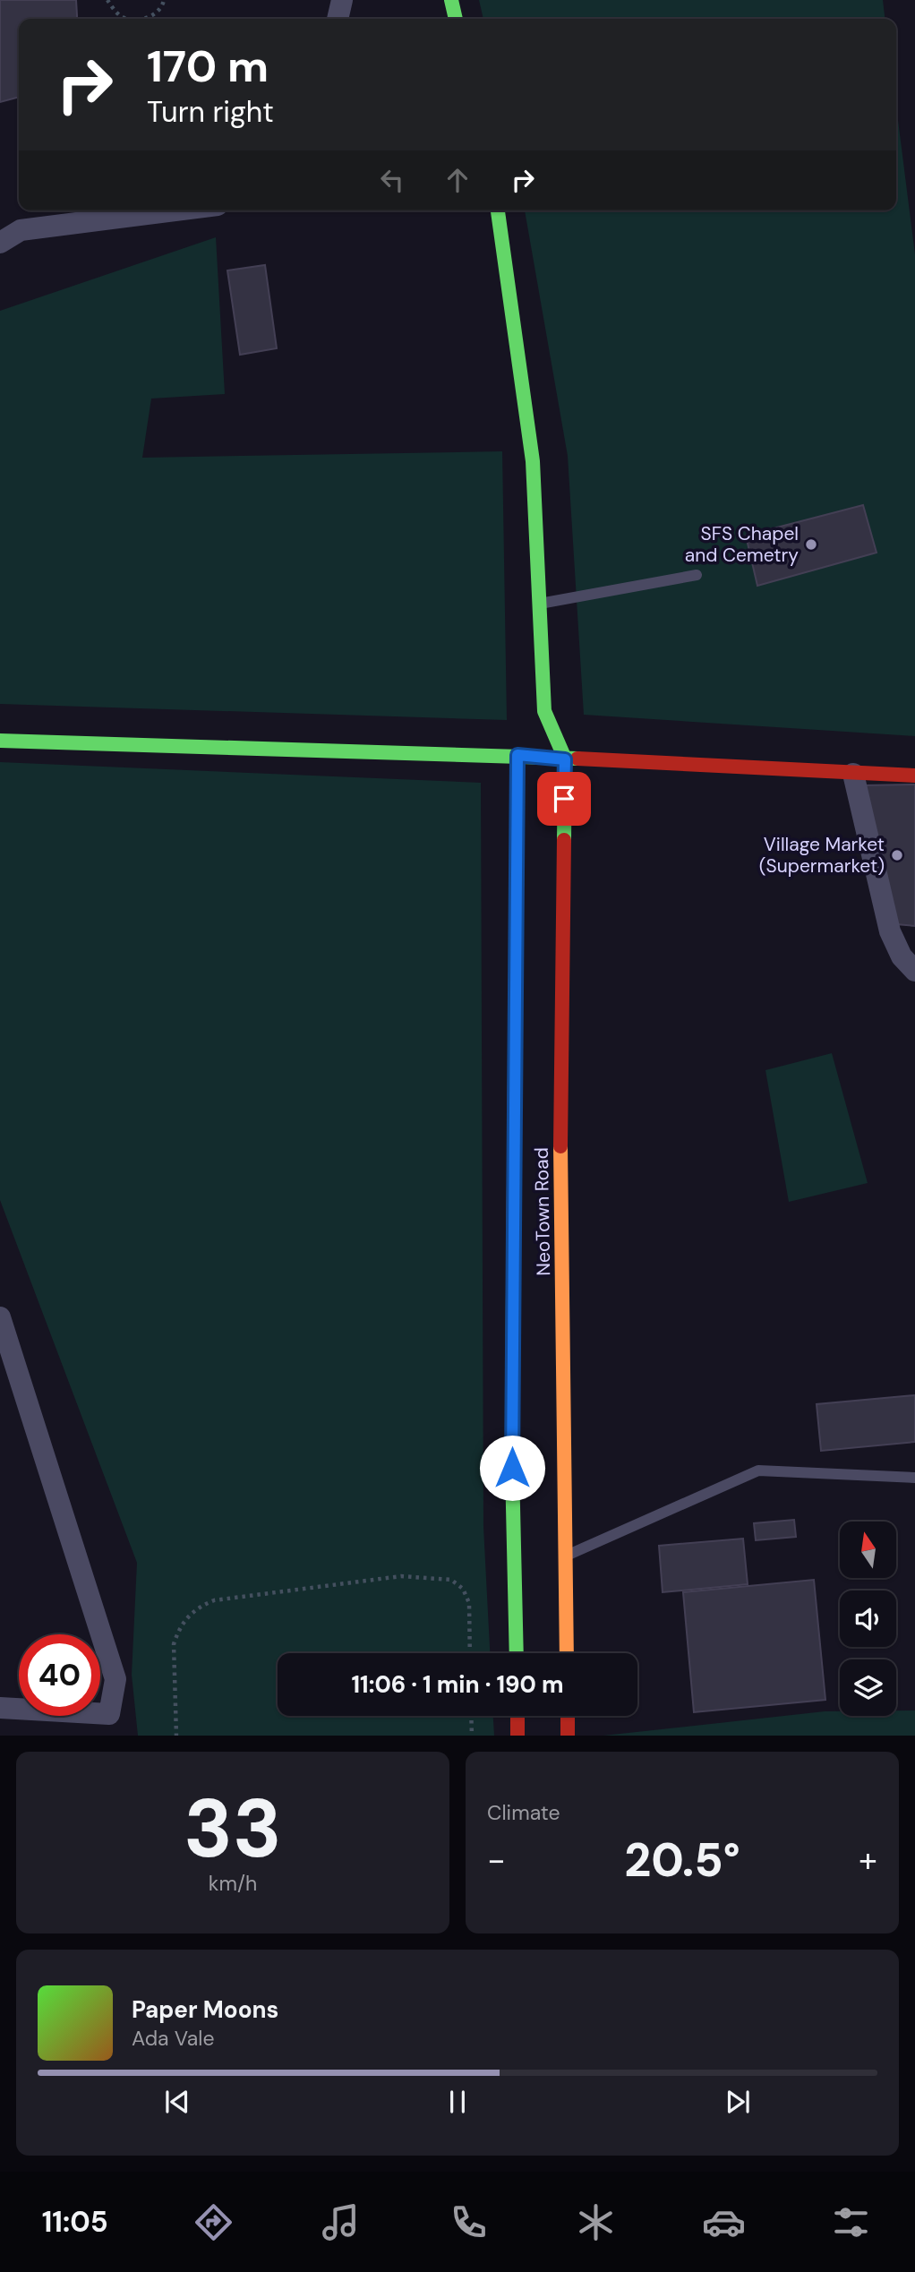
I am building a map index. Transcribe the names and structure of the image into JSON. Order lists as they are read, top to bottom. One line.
{"streets":{"street":["NeoTown Road"]},"places":["SFS Chapel and Cemetry","Village Market (Supermarket)"],"north":"top","page":{"turn":["170 m","Turn right"],"limit":"40","trip":"11:06 · 1 min · 190 m","tile":[["33","km/h"],"Climate"],"heat":["−","20.5°","+"],"song":["Paper Moons","Ada Vale"],"tabs":"11:05"}}
